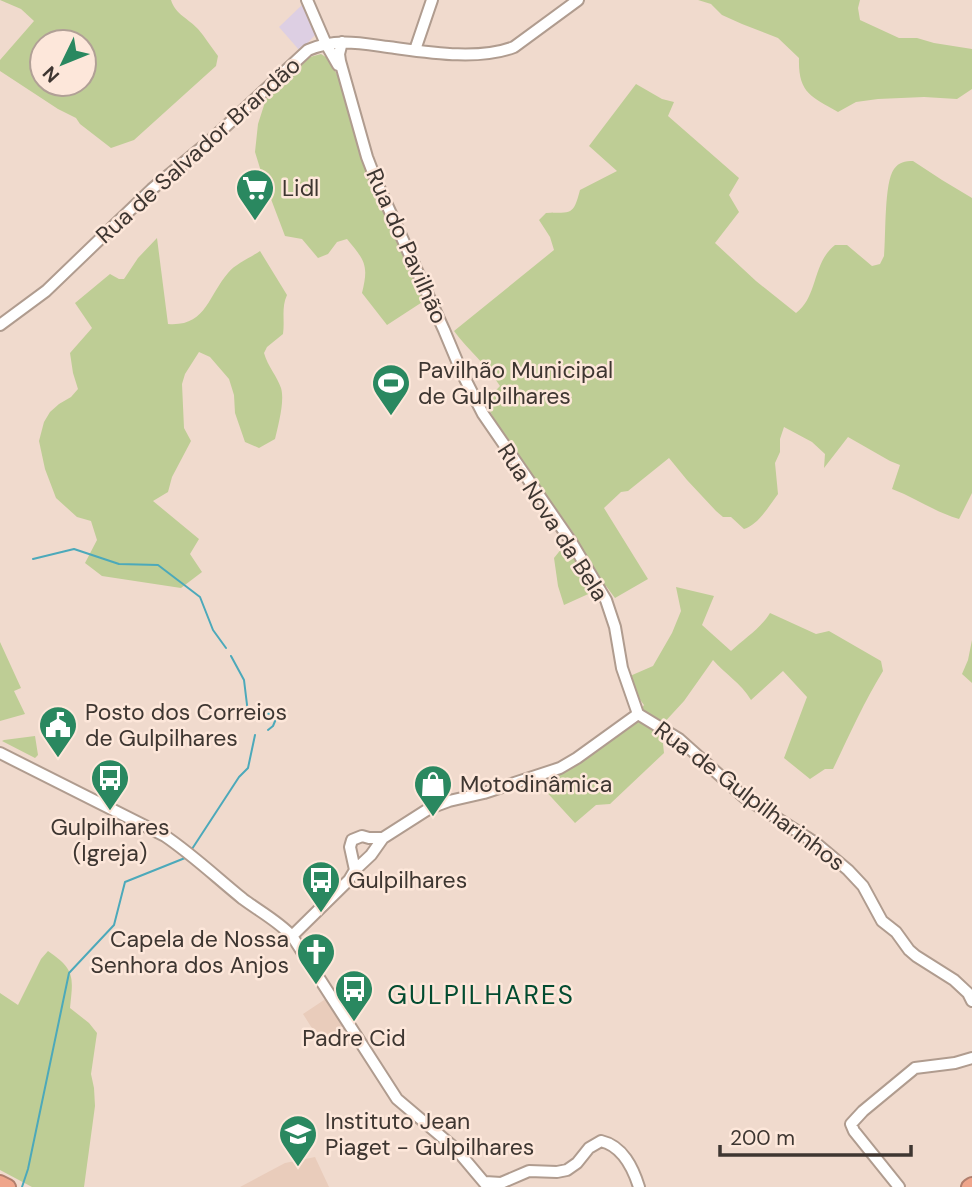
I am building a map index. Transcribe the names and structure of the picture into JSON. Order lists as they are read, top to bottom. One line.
{"streets":{"street":["Rua de Salvador Brandão","Rua do Pavilhão","Rua Nova da Bela","Rua de Gulpilharinhos"]},"crossings":[["Rua de Salvador Brandão","Rua do Pavilhão"],["Rua do Pavilhão","Rua Nova da Bela"],["Rua Nova da Bela","Rua de Gulpilharinhos"]],"districts":["GULPILHARES"],"places":{"supermarket":["Lidl"],"sports":["Pavilhão Municipal de Gulpilhares"],"public building":["Posto dos Correios de Gulpilhares"],"bus stop":["Gulpilhares (Igreja)","Gulpilhares","Padre Cid"],"shop":["Motodinâmica"],"church":["Capela de Nossa Senhora dos Anjos"],"school or university":["Instituto Jean Piaget - Gulpilhares"]},"scale_bar":"200 m","north":"bottom left"}
